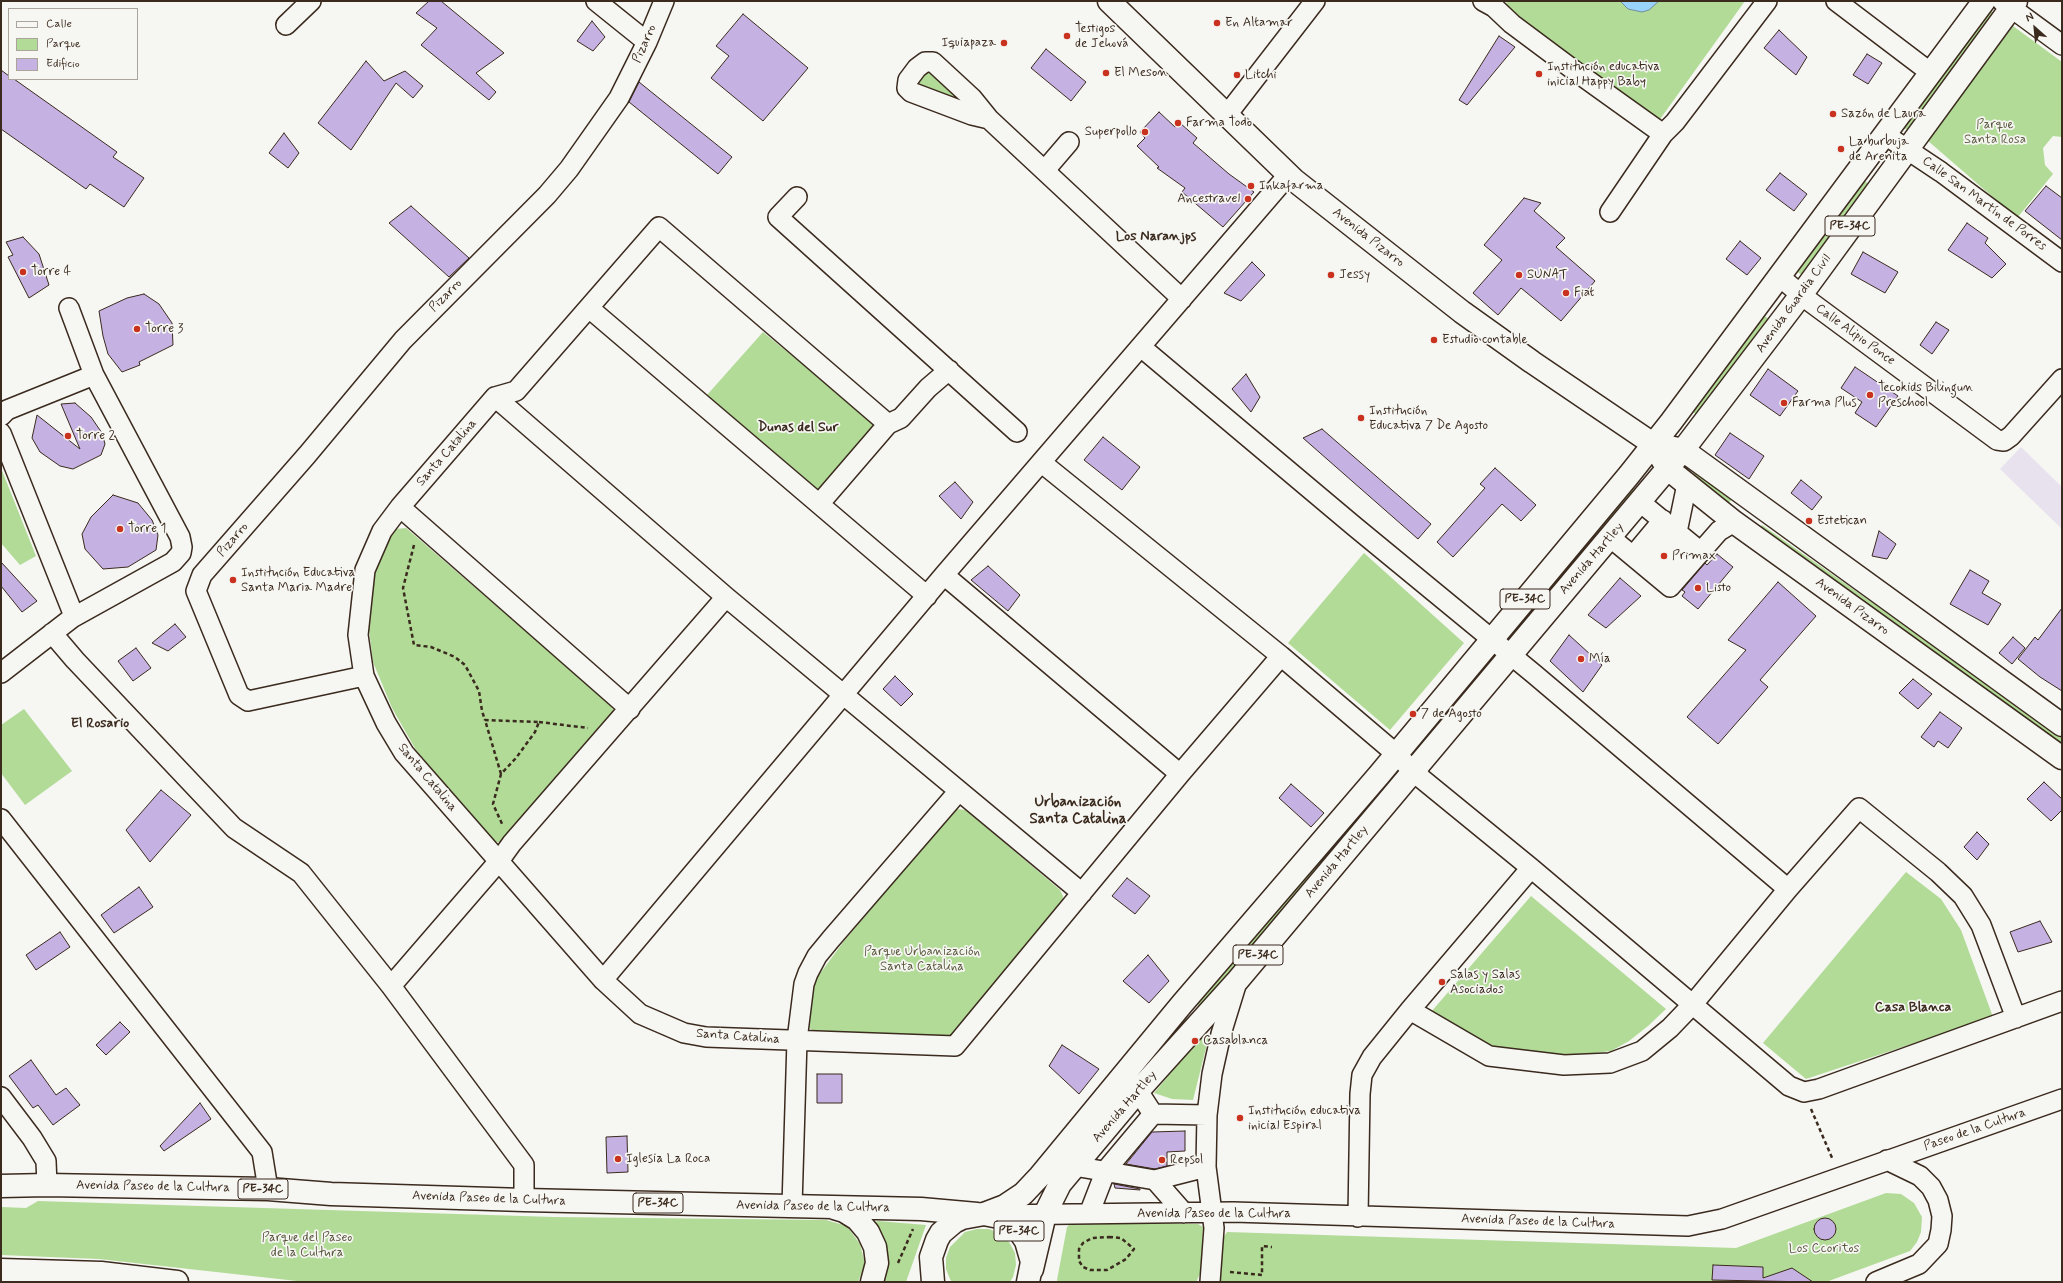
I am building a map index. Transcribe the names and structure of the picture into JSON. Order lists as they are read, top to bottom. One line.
{"streets":{"main road":["PE-34C","Avenida Pizarro","Avenida Guardia Civil","Avenida Hartley","Avenida Paseo de la Cultura"],"street":["Pizarro","Calle San Martín de Porres","Calle Alipio Ponce","Santa Catalina","Paseo de la Cultura"]},"crossings":[["Pizarro","Santa Catalina"],["Calle San Martín de Porres","PE-34C"],["Calle San Martín de Porres","Avenida Guardia Civil"],["PE-34C","Avenida Pizarro"],["PE-34C","Calle Alipio Ponce"],["PE-34C","Avenida Hartley"],["PE-34C","Avenida Paseo de la Cultura"],["Avenida Pizarro","Avenida Guardia Civil"],["Avenida Pizarro","Avenida Hartley"],["Avenida Guardia Civil","Calle Alipio Ponce"],["Avenida Guardia Civil","Avenida Hartley"],["Avenida Hartley","Avenida Paseo de la Cultura"],["Paseo de la Cultura","Avenida Paseo de la Cultura"]],"districts":["Los Naranjps","Dunas del Sur","El Rosario","Urbanización Santa Catalina","Casa Blanca"],"parks":["Parque Santa Rosa","Parque Urbanización Santa Catalina","Parque del Paseo de la Cultura","Los Ccoritos"],"places":["En Altamar","Testigos de Jehová","Iquiapaza","El Meson","Institución educativa inicial Happy Baby","Litchi","Sazón de Laura","Farma Todo","Superpollo","La burbuja de Arenita","Inkafarma","Ancestravel","Torre 4","Jessy","SUNAT","Fiat","Torre 3","Estudio contable","Tecokids Bilingun Preschool","Farma Plus","Institución Educativa 7 De Agosto","Torre 2","Estetican","Torre 1","Primax","Institución Educativa Santa Maria Madre","Listo","Mía","7 de Agosto","Salas y Salas Asociados","Casablanca","Institución educativa inicial Espiral","Iglesia La Roca","Repsol"],"legend":["Calle","Parque","Edificio"],"north":"top left"}
